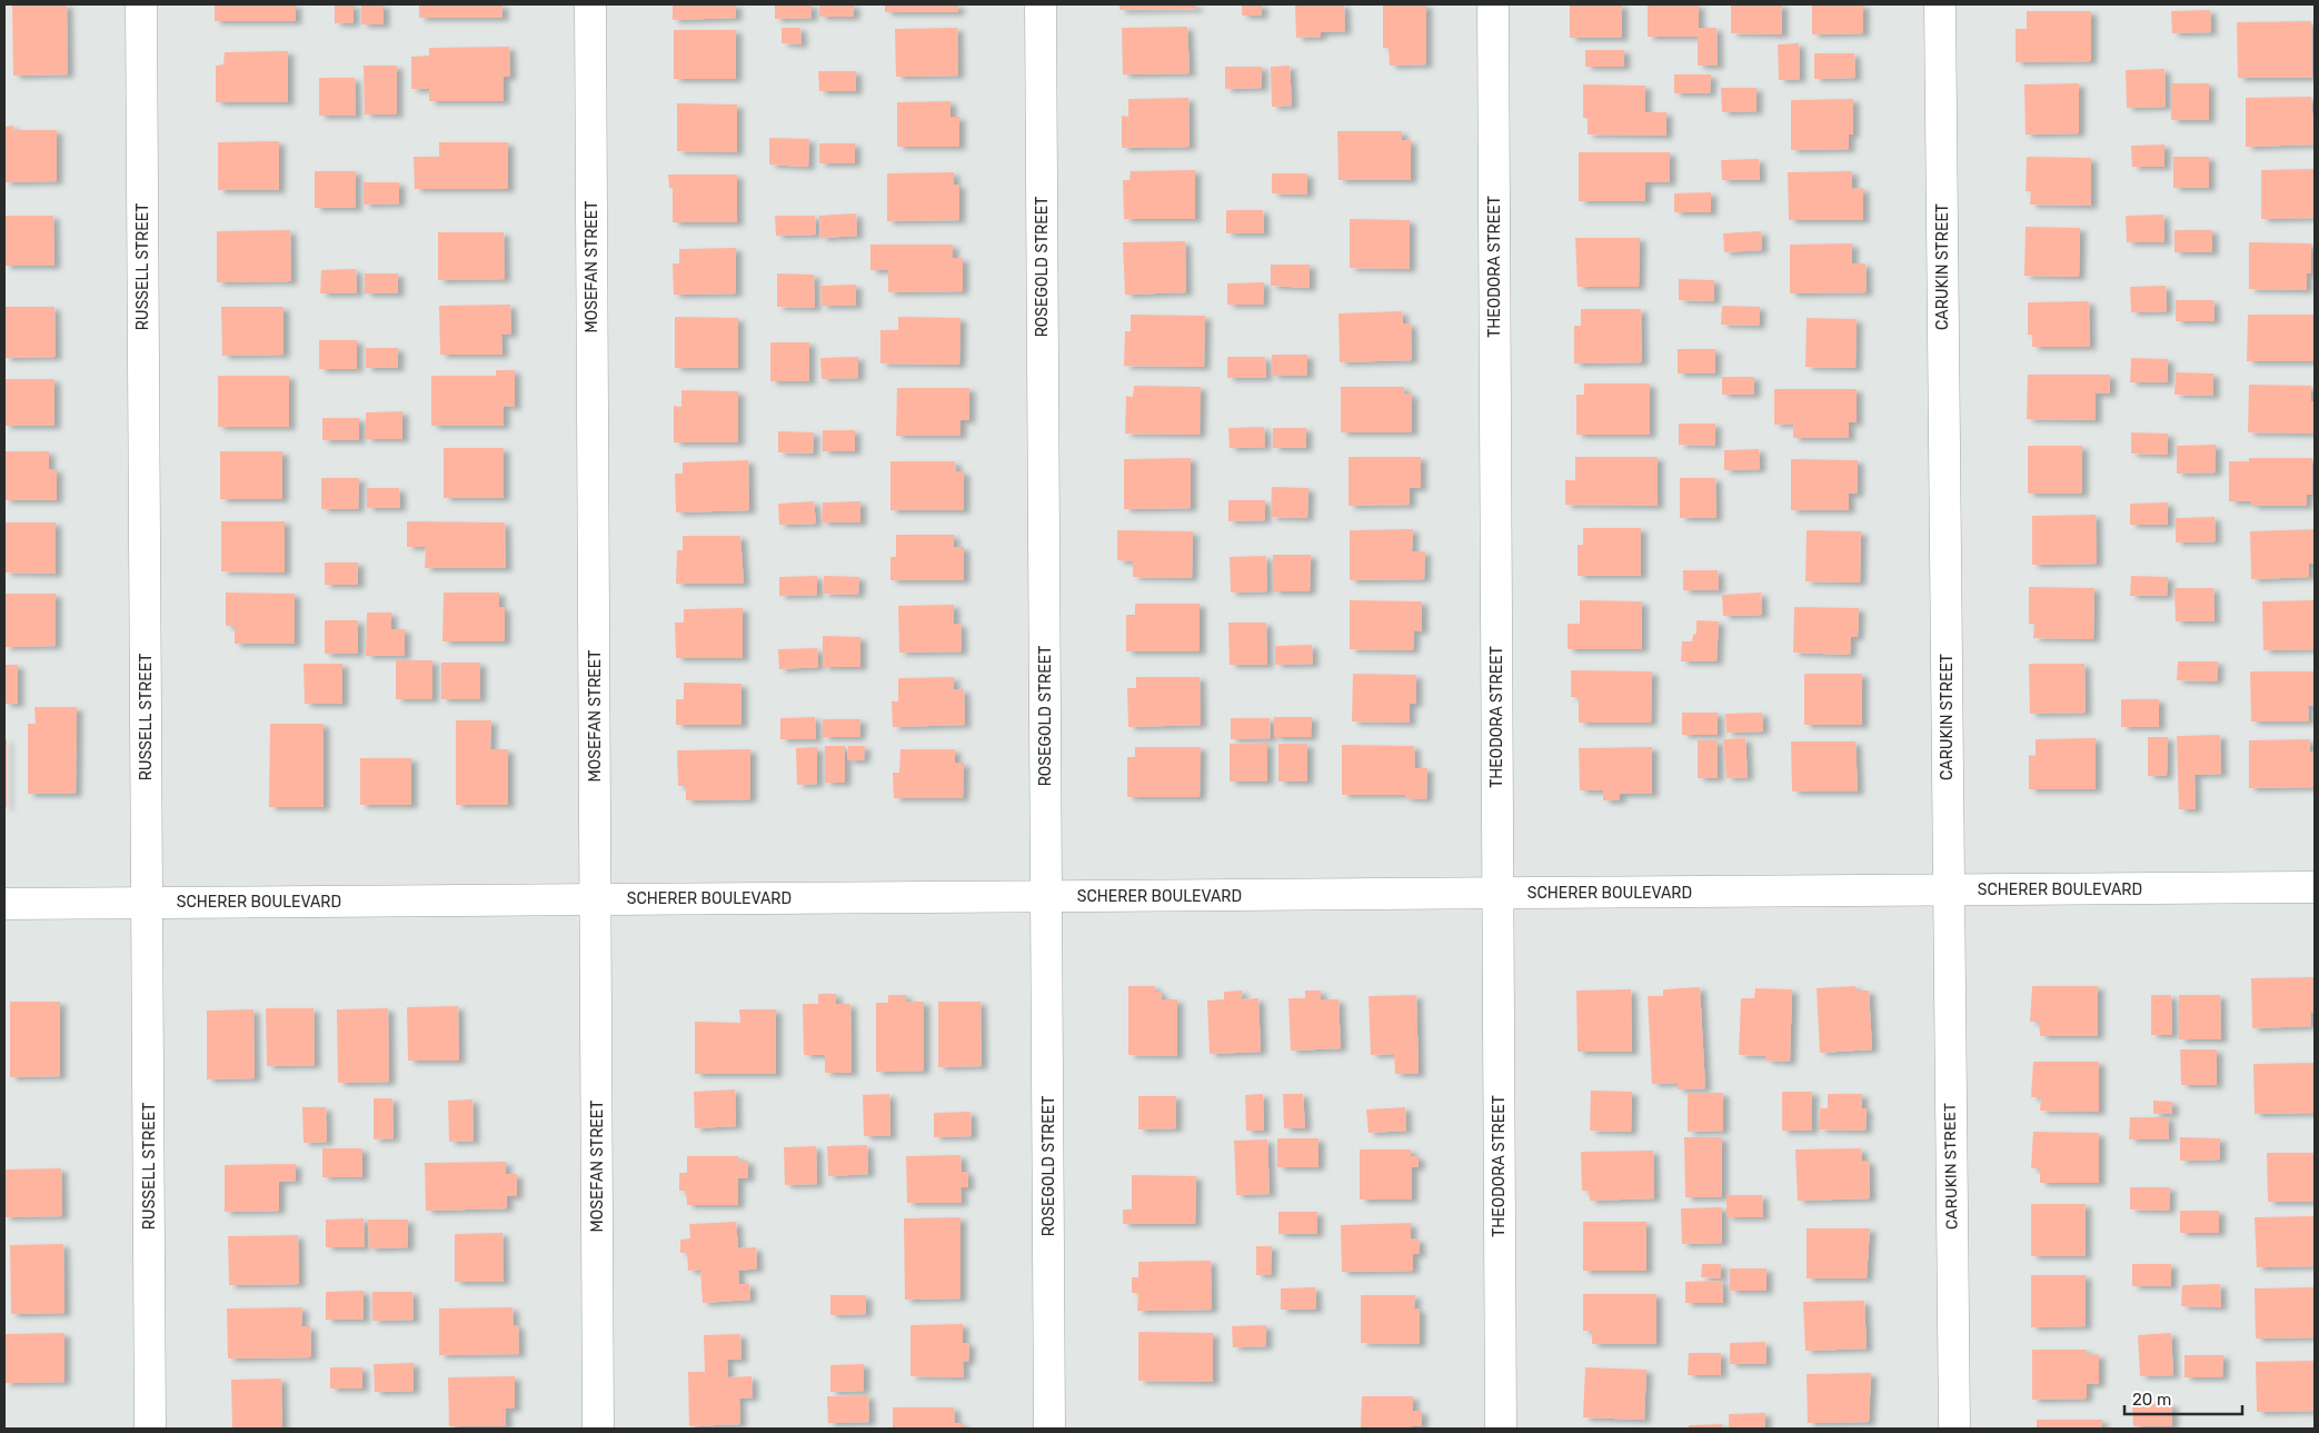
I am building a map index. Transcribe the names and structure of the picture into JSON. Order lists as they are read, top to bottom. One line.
{"streets":{"street":["RUSSELL STREET","MOSEFAN STREET","ROSEGOLD STREET","THEODORA STREET","CARUKIN STREET","SCHERER BOULEVARD"]},"crossings":[["RUSSELL STREET","SCHERER BOULEVARD"],["MOSEFAN STREET","SCHERER BOULEVARD"],["ROSEGOLD STREET","SCHERER BOULEVARD"],["THEODORA STREET","SCHERER BOULEVARD"],["CARUKIN STREET","SCHERER BOULEVARD"]],"scale_bar":"20 m"}
